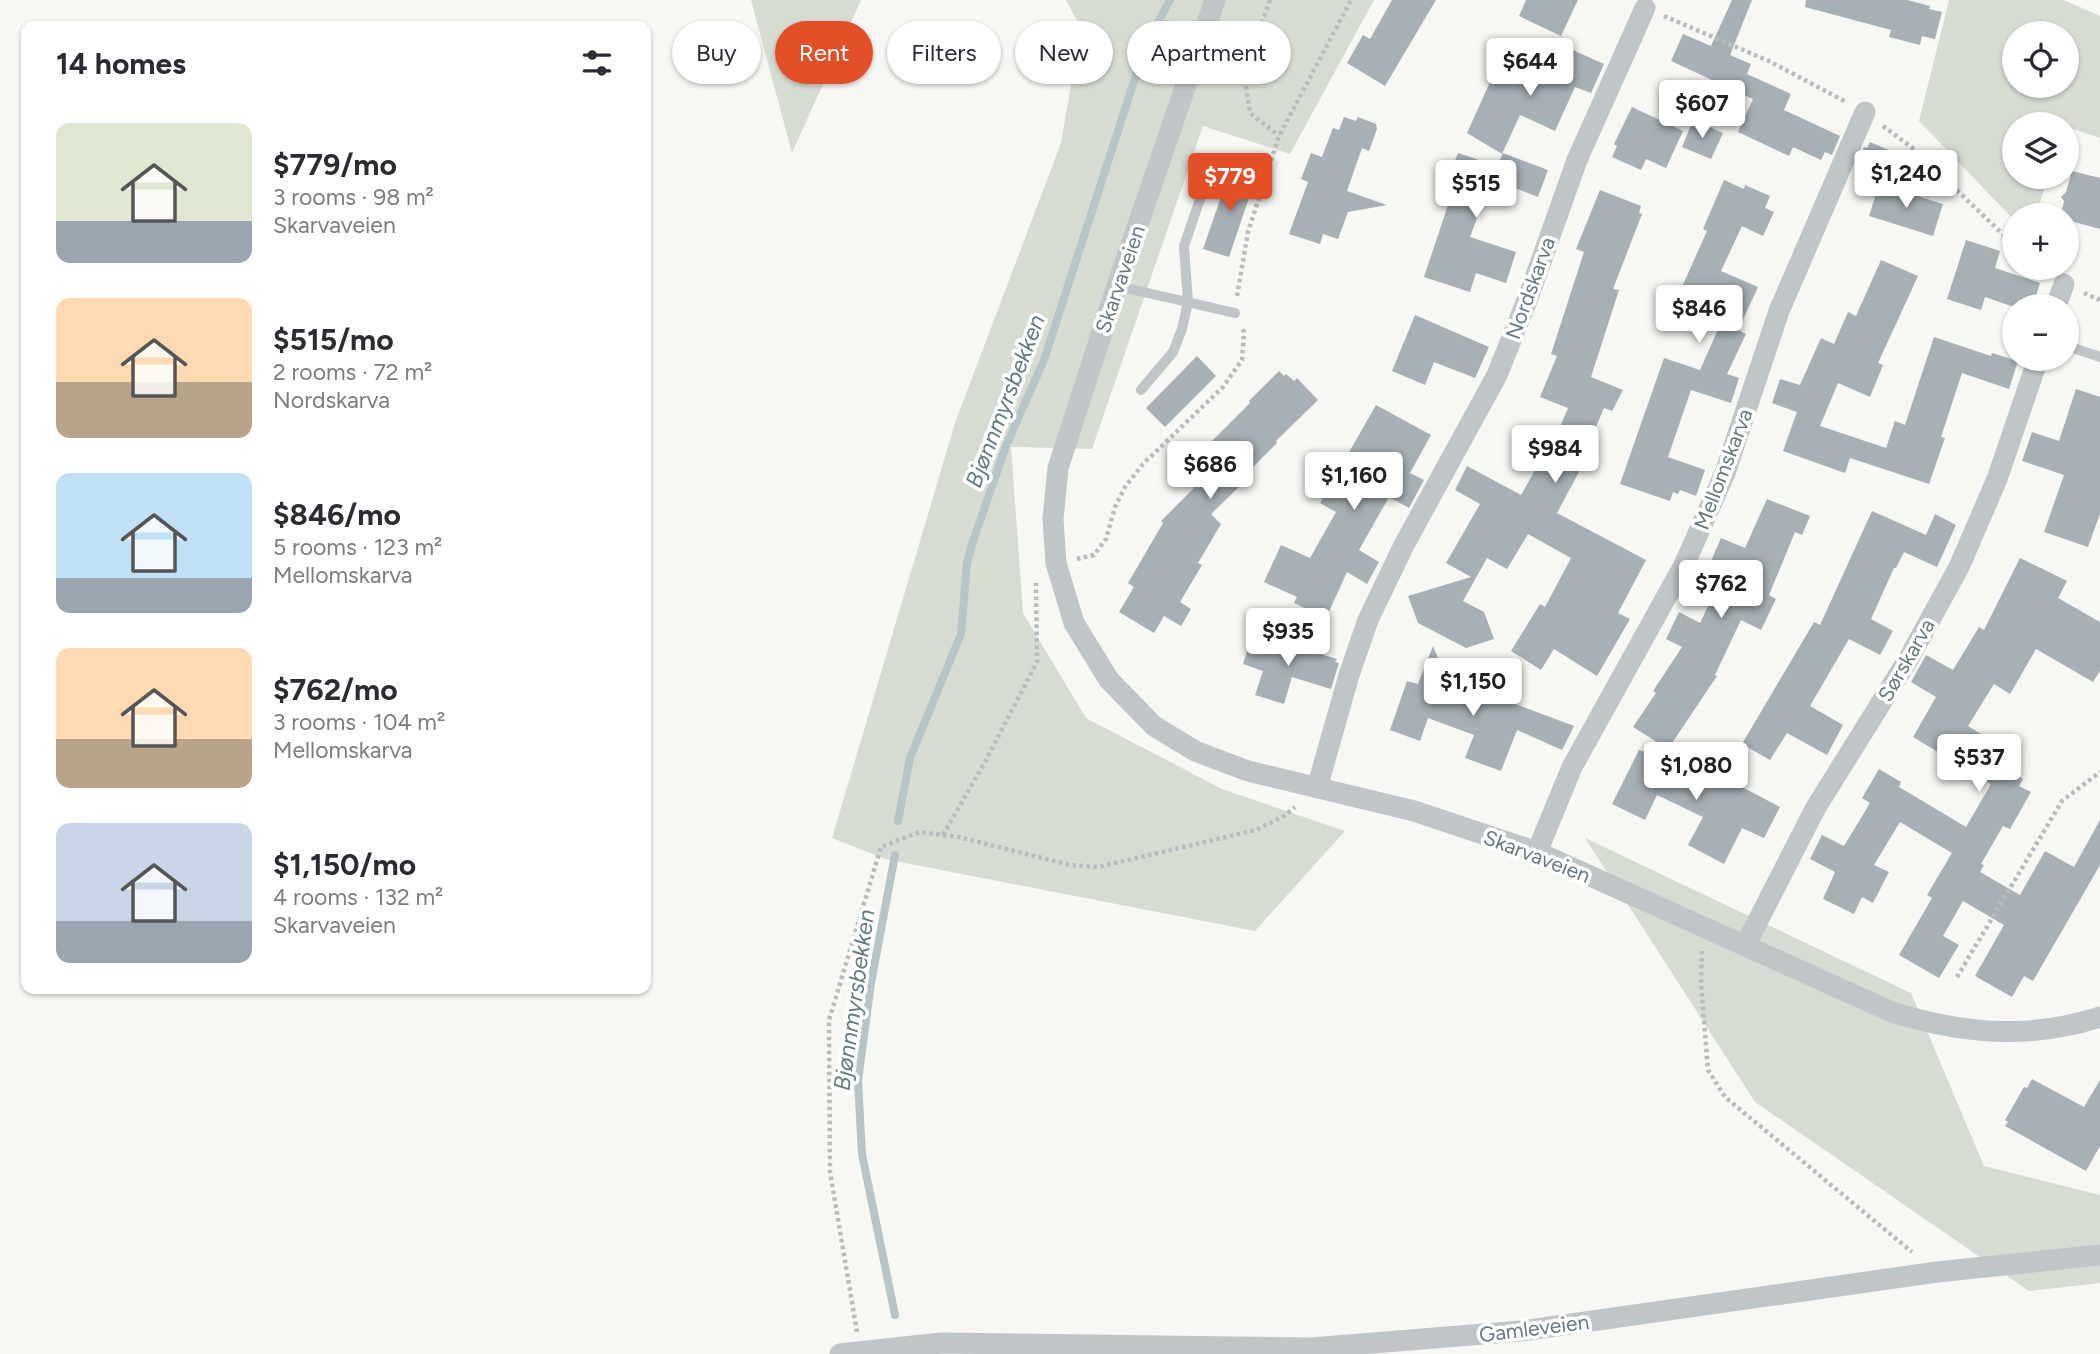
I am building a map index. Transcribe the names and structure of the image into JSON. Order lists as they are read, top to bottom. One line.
{"streets":{"street":["Skarvaveien","Nordskarva","Mellomskarva","Sørskarva","Gamleveien"]},"crossings":[["Skarvaveien","Nordskarva"],["Skarvaveien","Mellomskarva"],["Skarvaveien","Sørskarva"]],"water":["Bjønnmyrsbekken"],"page":{"map_buttons":["+","−"],"chip":["Buy","Rent","Filters","New","Apartment"],"heading":"14 homes","price":["$644","$607","$1,240","$779","$515","$846","$984","$686","$1,160","$762","$935","$1,150","$537","$1,080"],"list":[{"name":"$779/mo","note":"3 rooms · 98 m² · Skarvaveien"},{"name":"$515/mo","note":"2 rooms · 72 m² · Nordskarva"},{"name":"$846/mo","note":"5 rooms · 123 m² · Mellomskarva"},{"name":"$762/mo","note":"3 rooms · 104 m² · Mellomskarva"},{"name":"$1,150/mo","note":"4 rooms · 132 m² · Skarvaveien"}]}}
